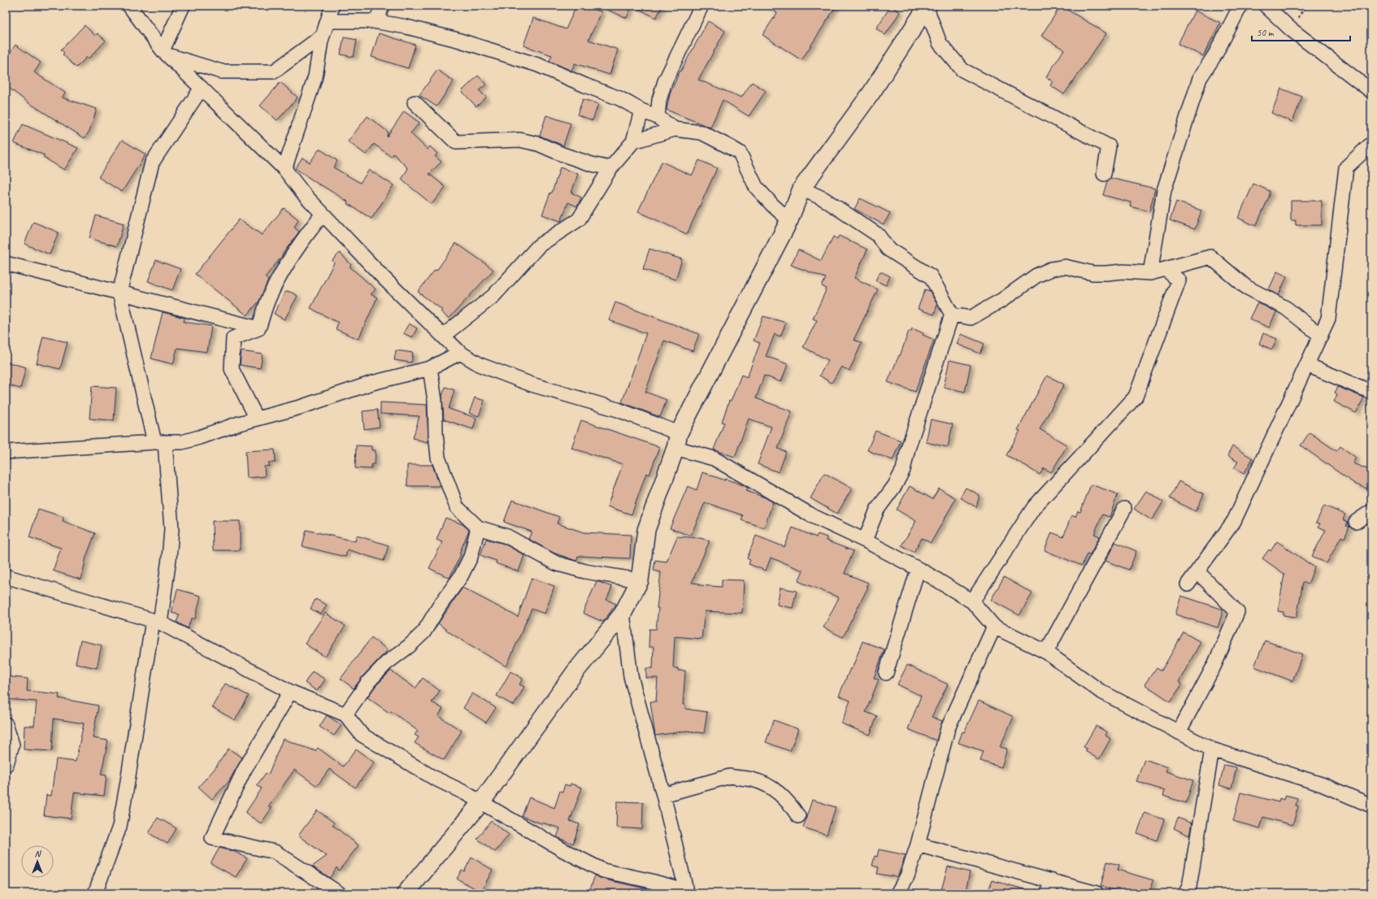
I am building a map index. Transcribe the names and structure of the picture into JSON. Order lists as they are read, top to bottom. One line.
{"scale_bar":"50 m","north":"top"}
